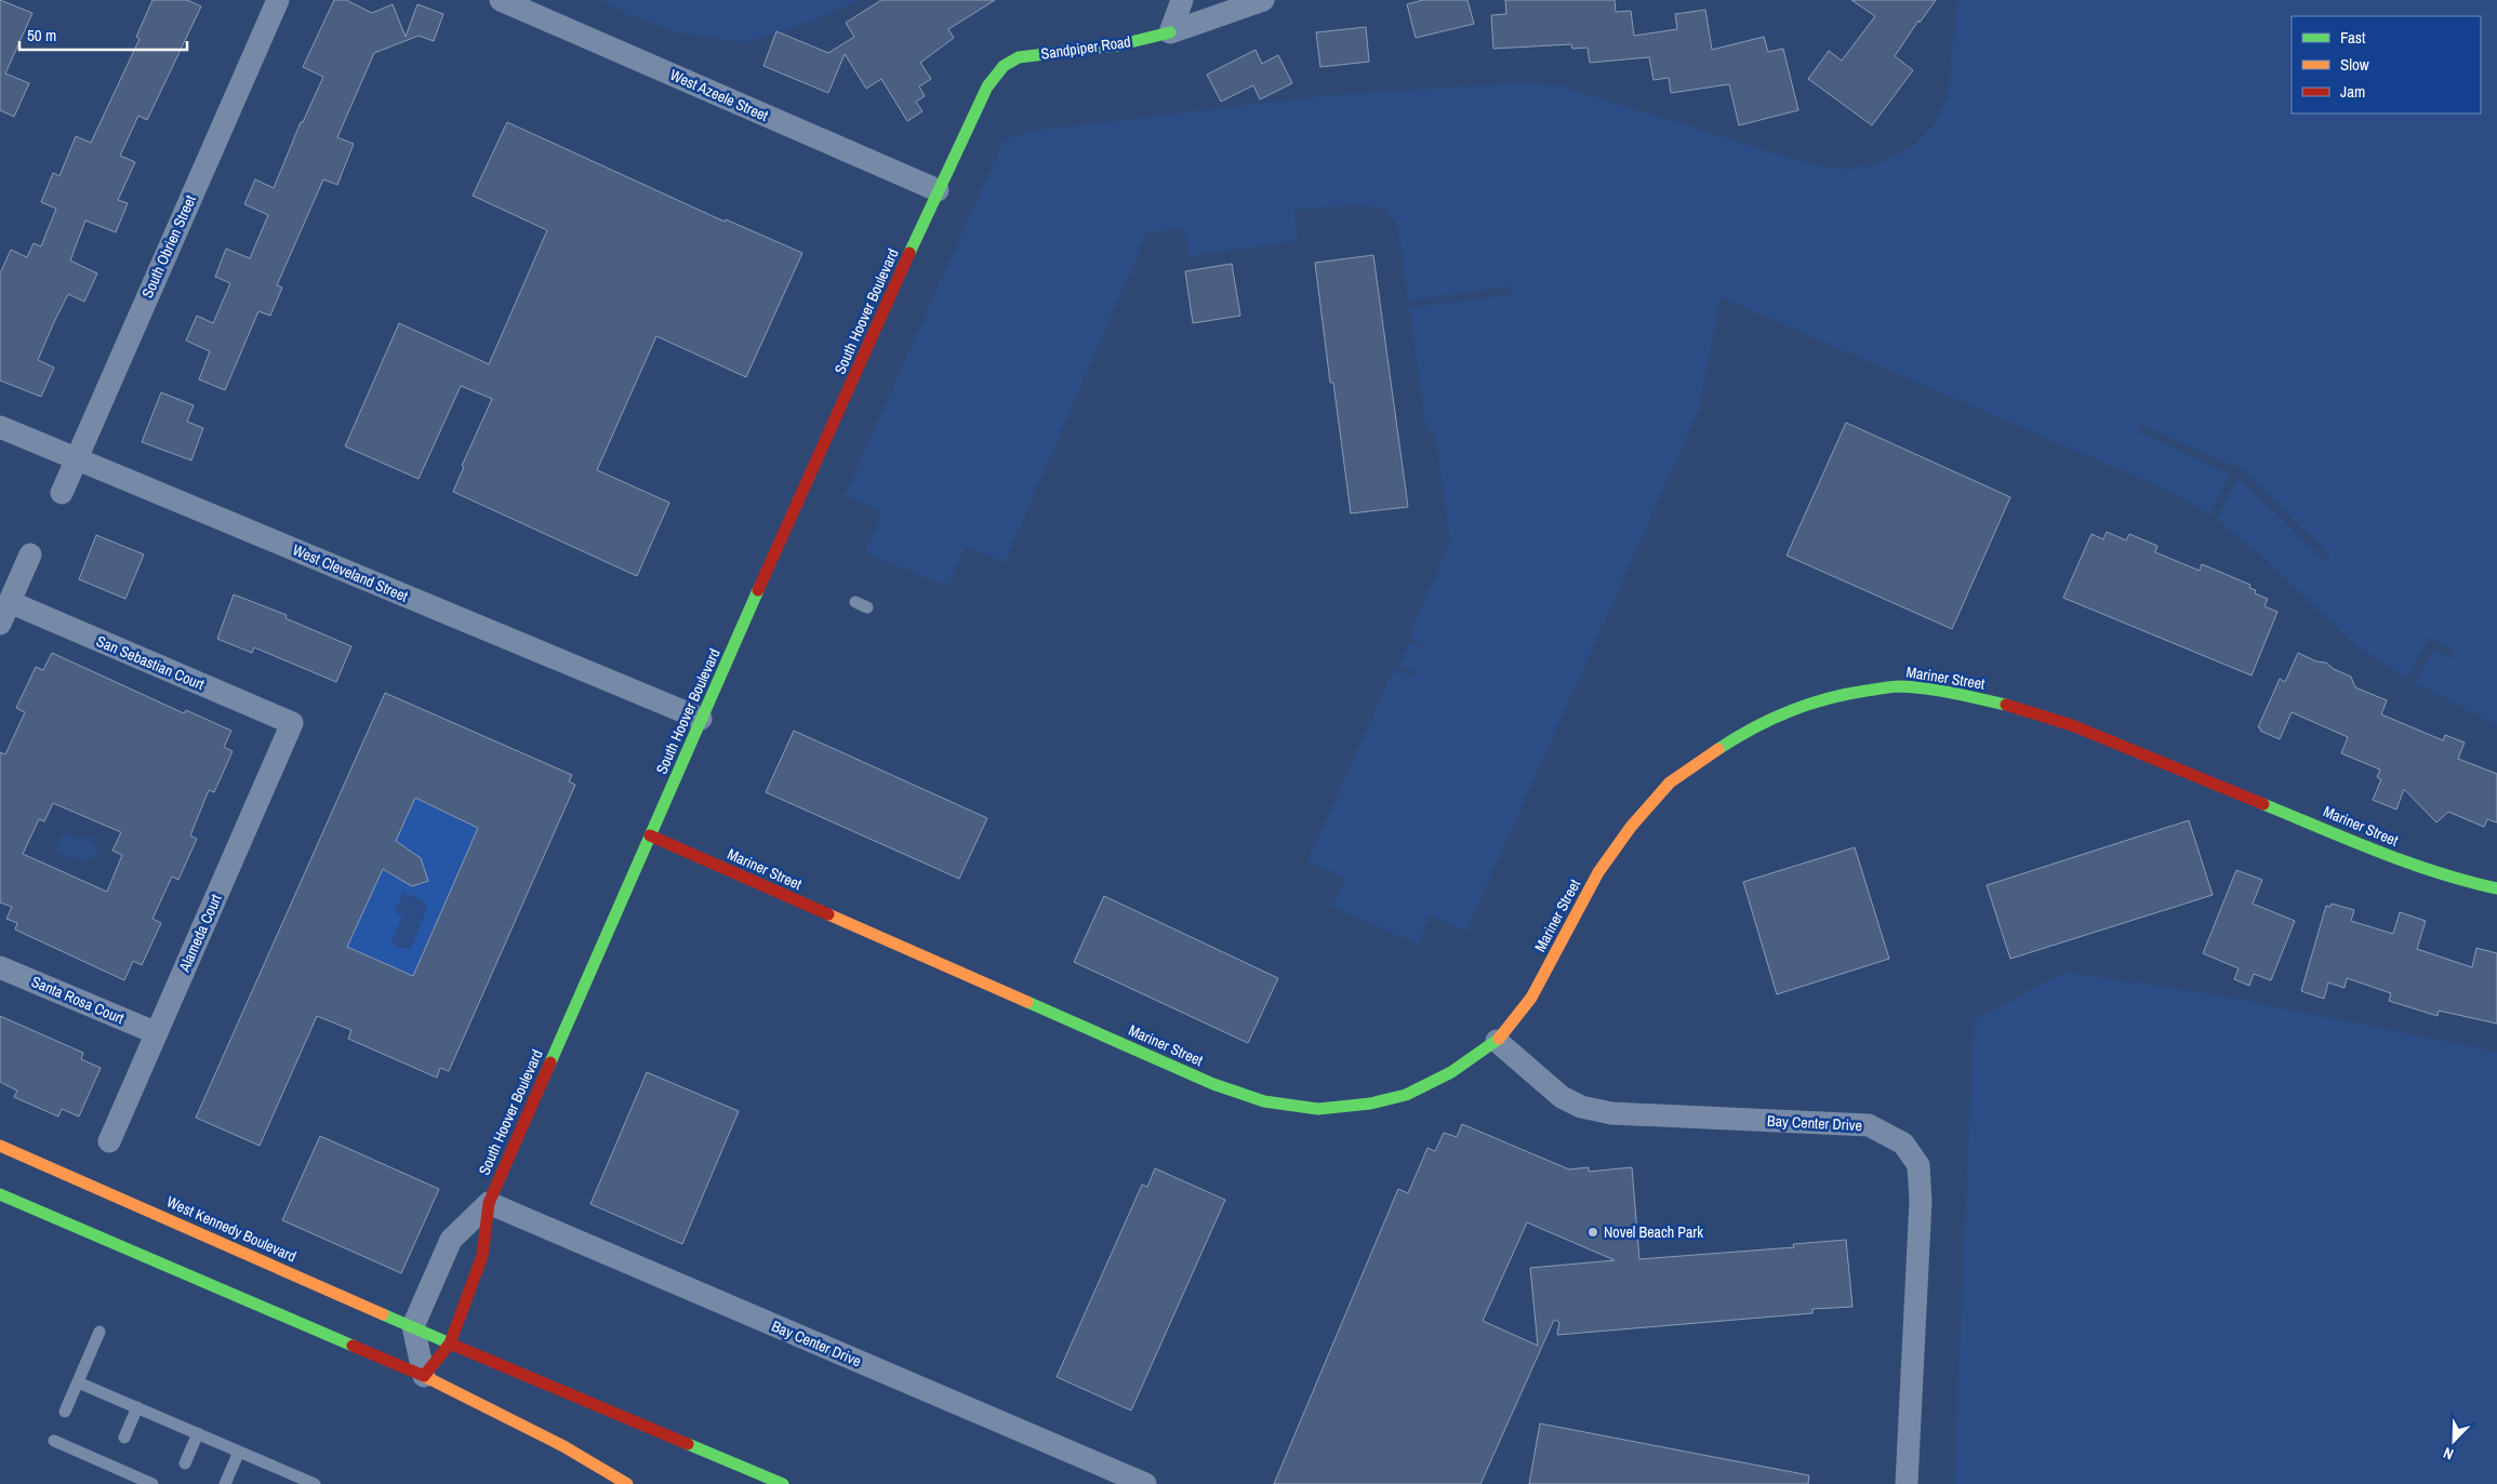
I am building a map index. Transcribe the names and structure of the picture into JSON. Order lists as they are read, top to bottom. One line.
{"streets":{"main road":["Sandpiper Road","South Hoover Boulevard","Mariner Street","West Kennedy Boulevard"],"street":["West Azeele Street","South Obrien Street","West Cleveland Street","San Sebastian Court","Alameda Court","Santa Rosa Court","Bay Center Drive"]},"crossings":[["Sandpiper Road","South Hoover Boulevard"],["West Azeele Street","South Hoover Boulevard"],["South Obrien Street","West Cleveland Street"],["South Hoover Boulevard","West Cleveland Street"],["South Hoover Boulevard","Mariner Street"],["South Hoover Boulevard","Bay Center Drive"],["South Hoover Boulevard","West Kennedy Boulevard"],["San Sebastian Court","Alameda Court"],["Mariner Street","Bay Center Drive"],["Alameda Court","Santa Rosa Court"]],"places":["Novel Beach Park"],"legend":["Fast","Slow","Jam"],"scale_bar":"50 m","north":"bottom left"}
